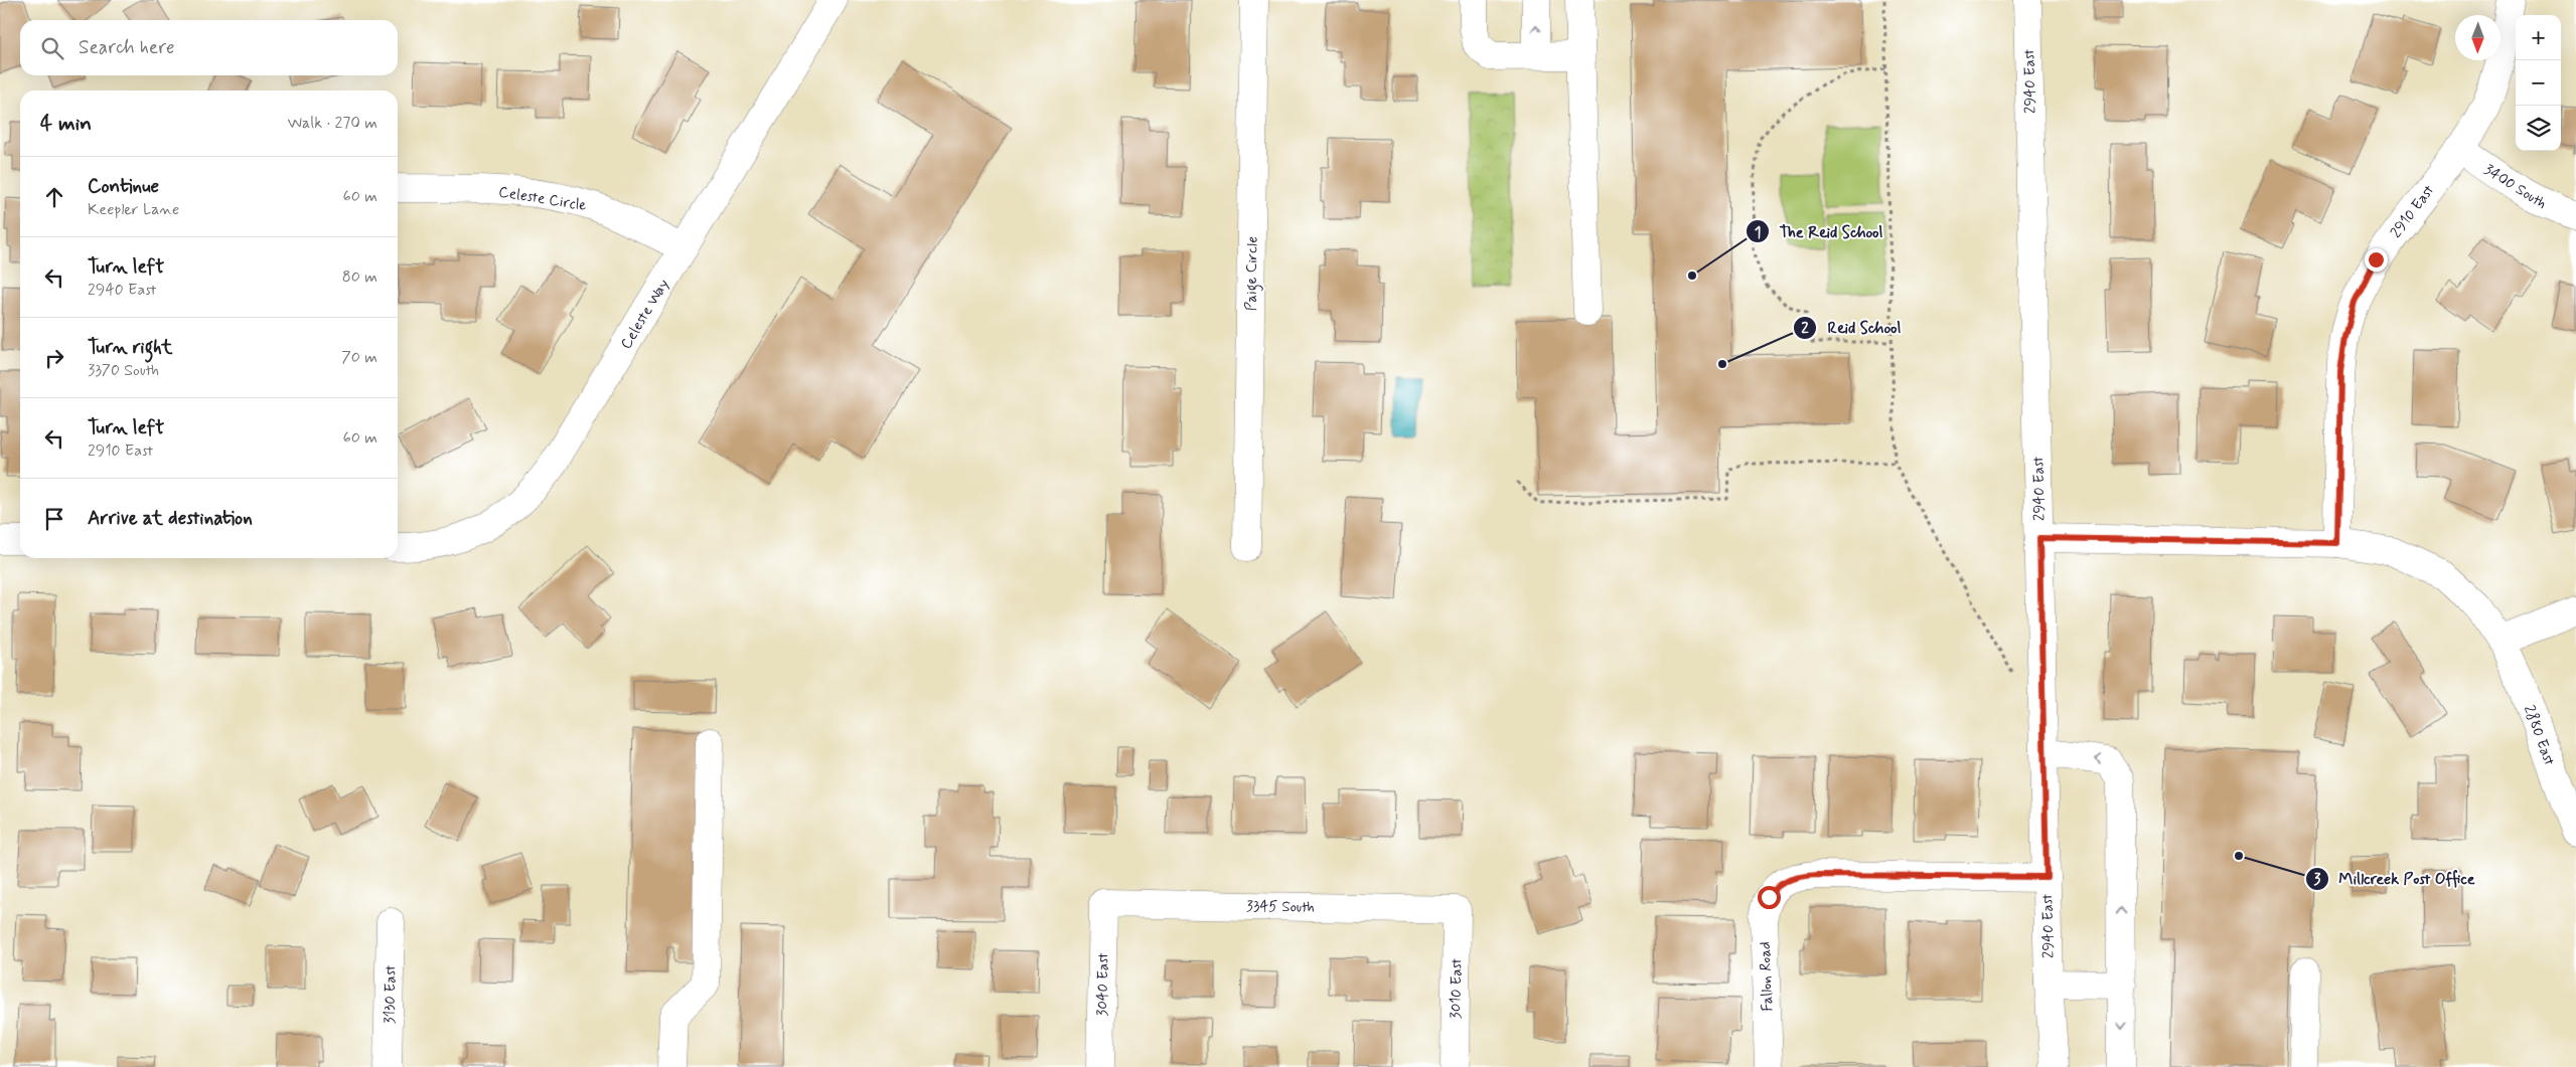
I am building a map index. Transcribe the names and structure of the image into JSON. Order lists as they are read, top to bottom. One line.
{"streets":{"street":["2940 East","3400 South","Celeste Circle","2910 East","Paige Circle","Celeste Way","2880 East","3345 South","Fallon Road","3040 East","3010 East","3130 East"]},"crossings":[["2940 East","2880 East"],["2940 East","Fallon Road"],["3400 South","2910 East"],["Celeste Circle","Celeste Way"],["2910 East","2880 East"],["3345 South","3040 East"],["3345 South","3010 East"]],"places":["The Reid School","Reid School","Millcreek Post Office"],"north":"bottom","page":{"map_buttons":["+","−"],"search":"Search here","heading":["4 min","Walk · 270 m"],"list":[["Continue","Keepler Lane","60 m"],["Turn left","2940 East","80 m"],["Turn right","3370 South","70 m"],["Turn left","2910 East","60 m"],"Arrive at destination"]}}
